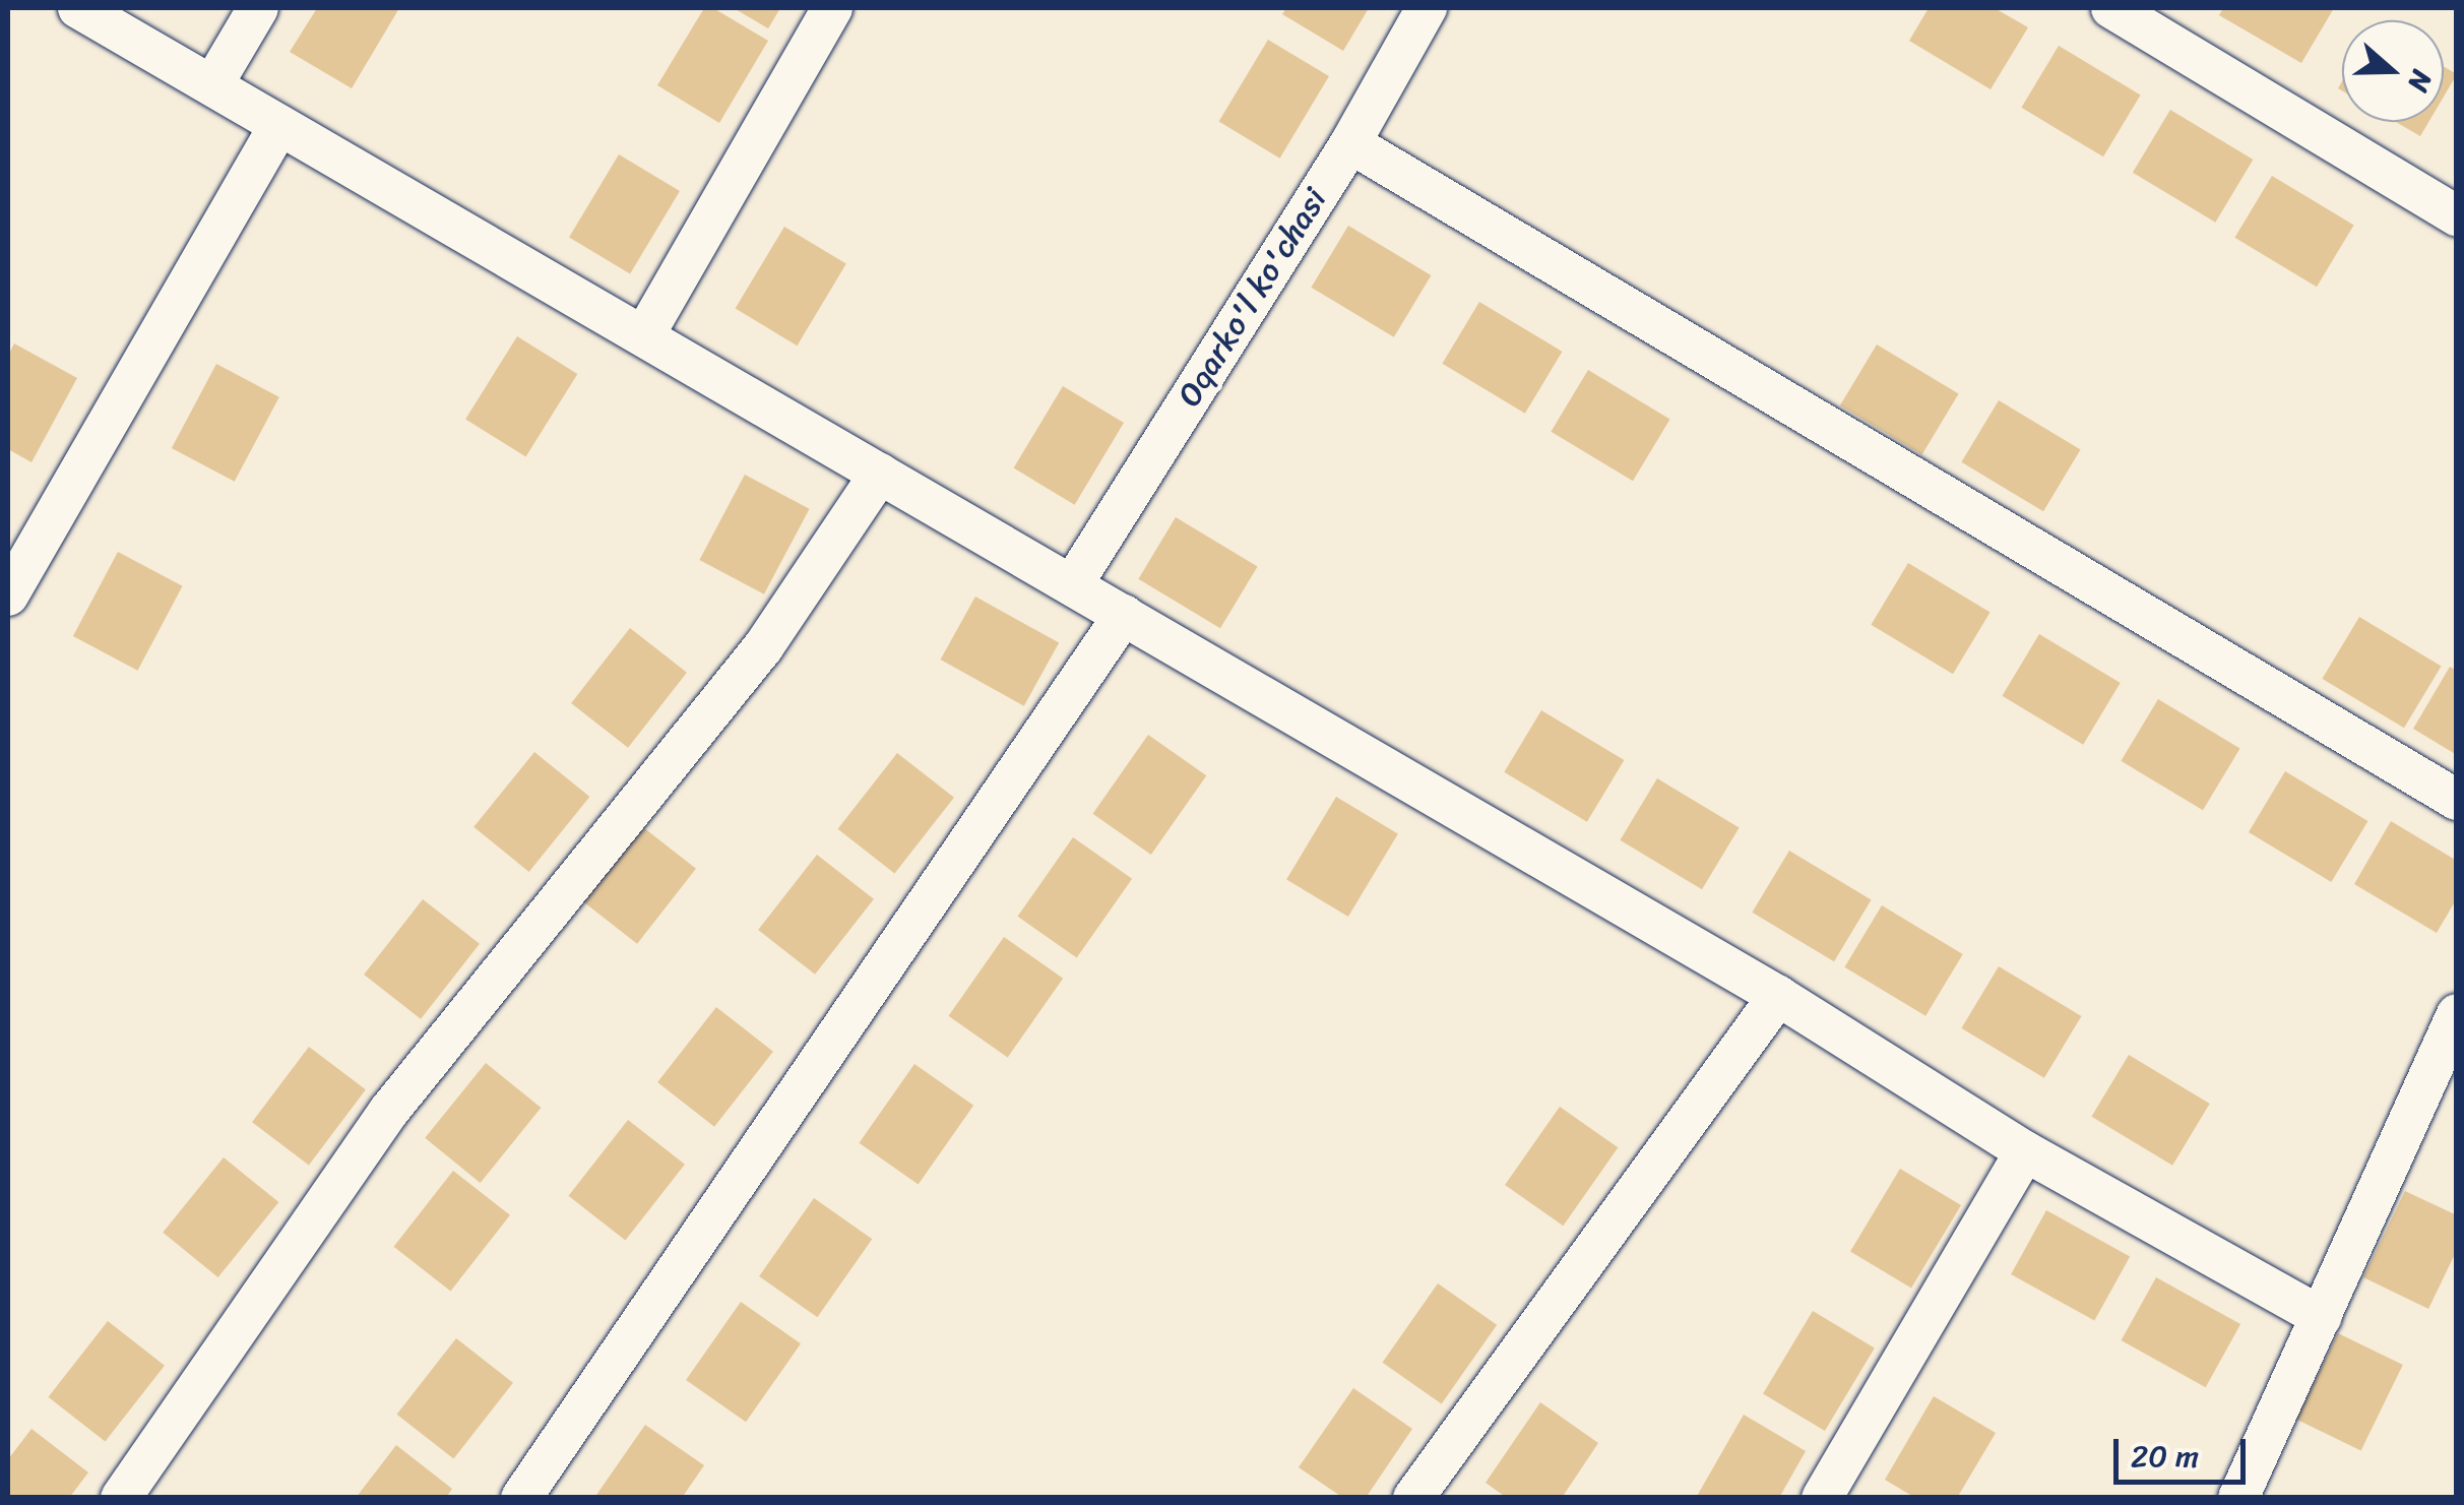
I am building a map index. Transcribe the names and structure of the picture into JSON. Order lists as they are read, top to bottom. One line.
{"streets":{"street":["Oqarko'l ko'chasi"]},"scale_bar":"20 m","north":"right"}
